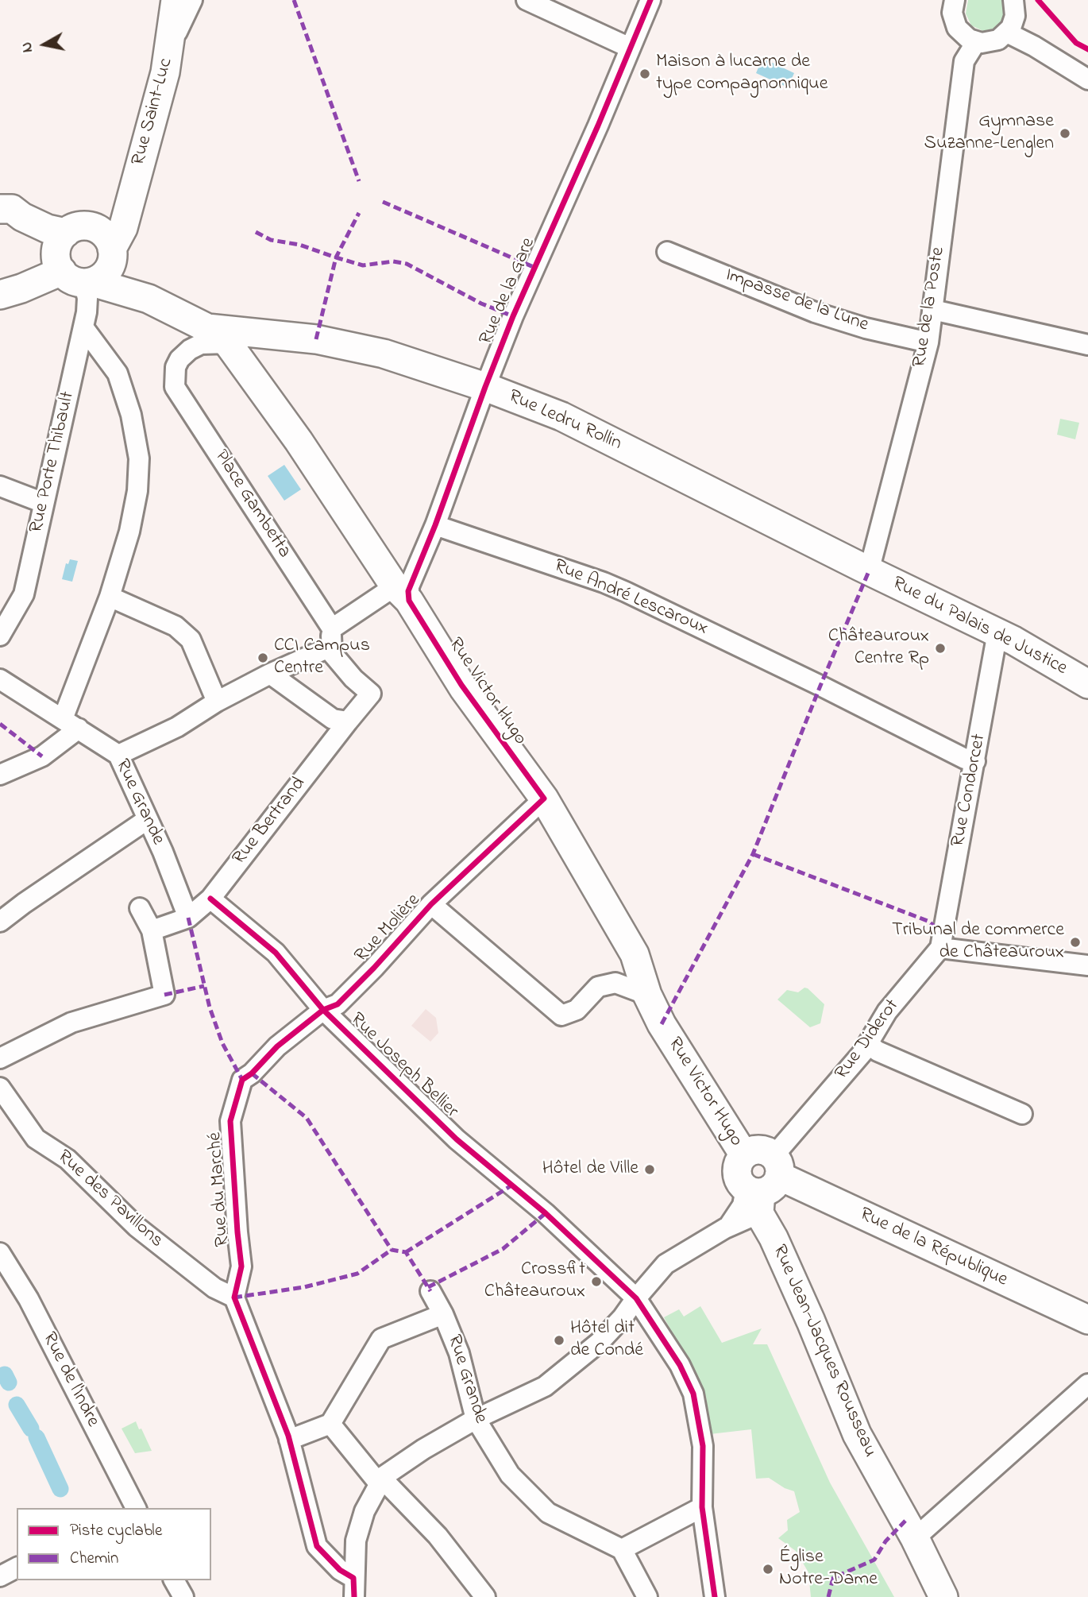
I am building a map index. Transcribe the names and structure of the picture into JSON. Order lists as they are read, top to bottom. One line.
{"streets":{"main road":["Rue Saint-Luc","Rue Ledru Rollin","Rue du Palais de Justice","Rue Victor Hugo","Rue de la République","Rue Jean-Jacques Rousseau"],"street":["Rue de la Gare","Impasse de la Lune","Rue de la Poste","Rue Porte Thibault","Place Gambetta","Rue André Lescaroux","Rue Condorcet","Rue Grande","Rue Bertrand","Rue Molière","Rue Diderot","Rue Joseph Bellier","Rue du Marché","Rue des Pavillons","Rue de l'Indre"]},"crossings":[["Rue Saint-Luc","Rue Porte Thibault"],["Rue de la Gare","Rue Ledru Rollin"],["Rue de la Gare","Rue André Lescaroux"],["Rue de la Gare","Rue Victor Hugo"],["Impasse de la Lune","Rue de la Poste"],["Rue de la Poste","Rue Ledru Rollin"],["Rue de la Poste","Rue du Palais de Justice"],["Rue Ledru Rollin","Place Gambetta"],["Rue Ledru Rollin","Rue du Palais de Justice"],["Place Gambetta","Rue Bertrand"],["Rue André Lescaroux","Rue Condorcet"],["Rue du Palais de Justice","Rue Condorcet"],["Rue Victor Hugo","Rue Molière"],["Rue Victor Hugo","Rue Jean-Jacques Rousseau"],["Rue Condorcet","Rue Diderot"],["Rue Grande","Rue Bertrand"],["Rue Bertrand","Rue Joseph Bellier"],["Rue Molière","Rue Joseph Bellier"],["Rue Molière","Rue du Marché"],["Rue Diderot","Rue de la République"],["Rue Diderot","Rue Jean-Jacques Rousseau"],["Rue du Marché","Rue des Pavillons"],["Rue de la République","Rue Jean-Jacques Rousseau"]],"places":["Maison à lucarne de type compagnonnique","Gymnase Suzanne-Lenglen","Châteauroux Centre Rp","CCI Campus Centre","Tribunal de commerce de Châteauroux","Hôtel de Ville","Crossfit Châteauroux","Hôtel dit de Condé","Église Notre-Dame"],"legend":["Piste cyclable","Chemin"],"north":"left"}
